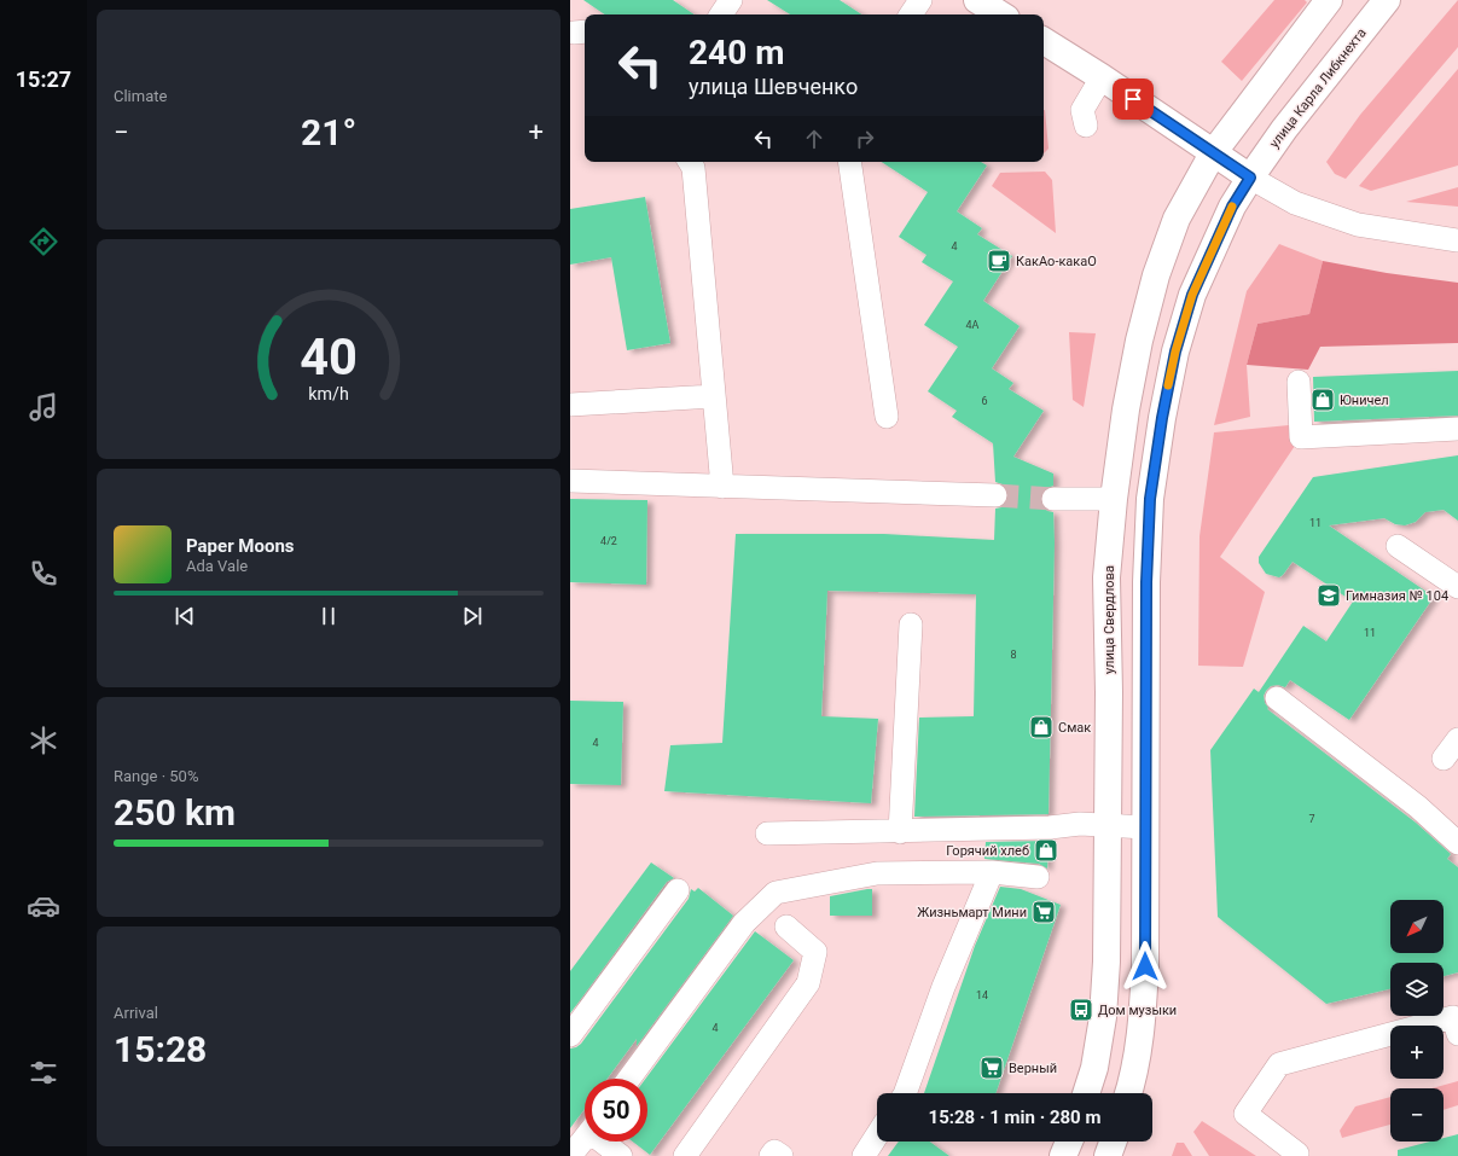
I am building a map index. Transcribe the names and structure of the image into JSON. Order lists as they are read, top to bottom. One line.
{"streets":{"main road":["улица Карла Либкнехта","улица Свердлова"]},"places":{"cafe":["КакАо-какаО"],"shop":["Юничел","Смак","Горячий хлеб"],"school or university":["Гимназия № 104"],"supermarket":["Жизньмарт Мини","Верный"],"bus stop":["Дом музыки"]},"house_numbers":["4","4А","6","11","4/2","11","8","4","7","14","4"],"north":"bottom left","page":{"tabs":"15:27","tile":["Climate",["Range · 50%","250 km"],["Arrival","15:28"]],"turn":["240 m","улица Шевченко"],"heat":["−","21°","+"],"song":["Paper Moons","Ada Vale"],"map_buttons":["+","−"],"limit":"50","trip":"15:28 · 1 min · 280 m","gauge":["40","km/h"]}}
